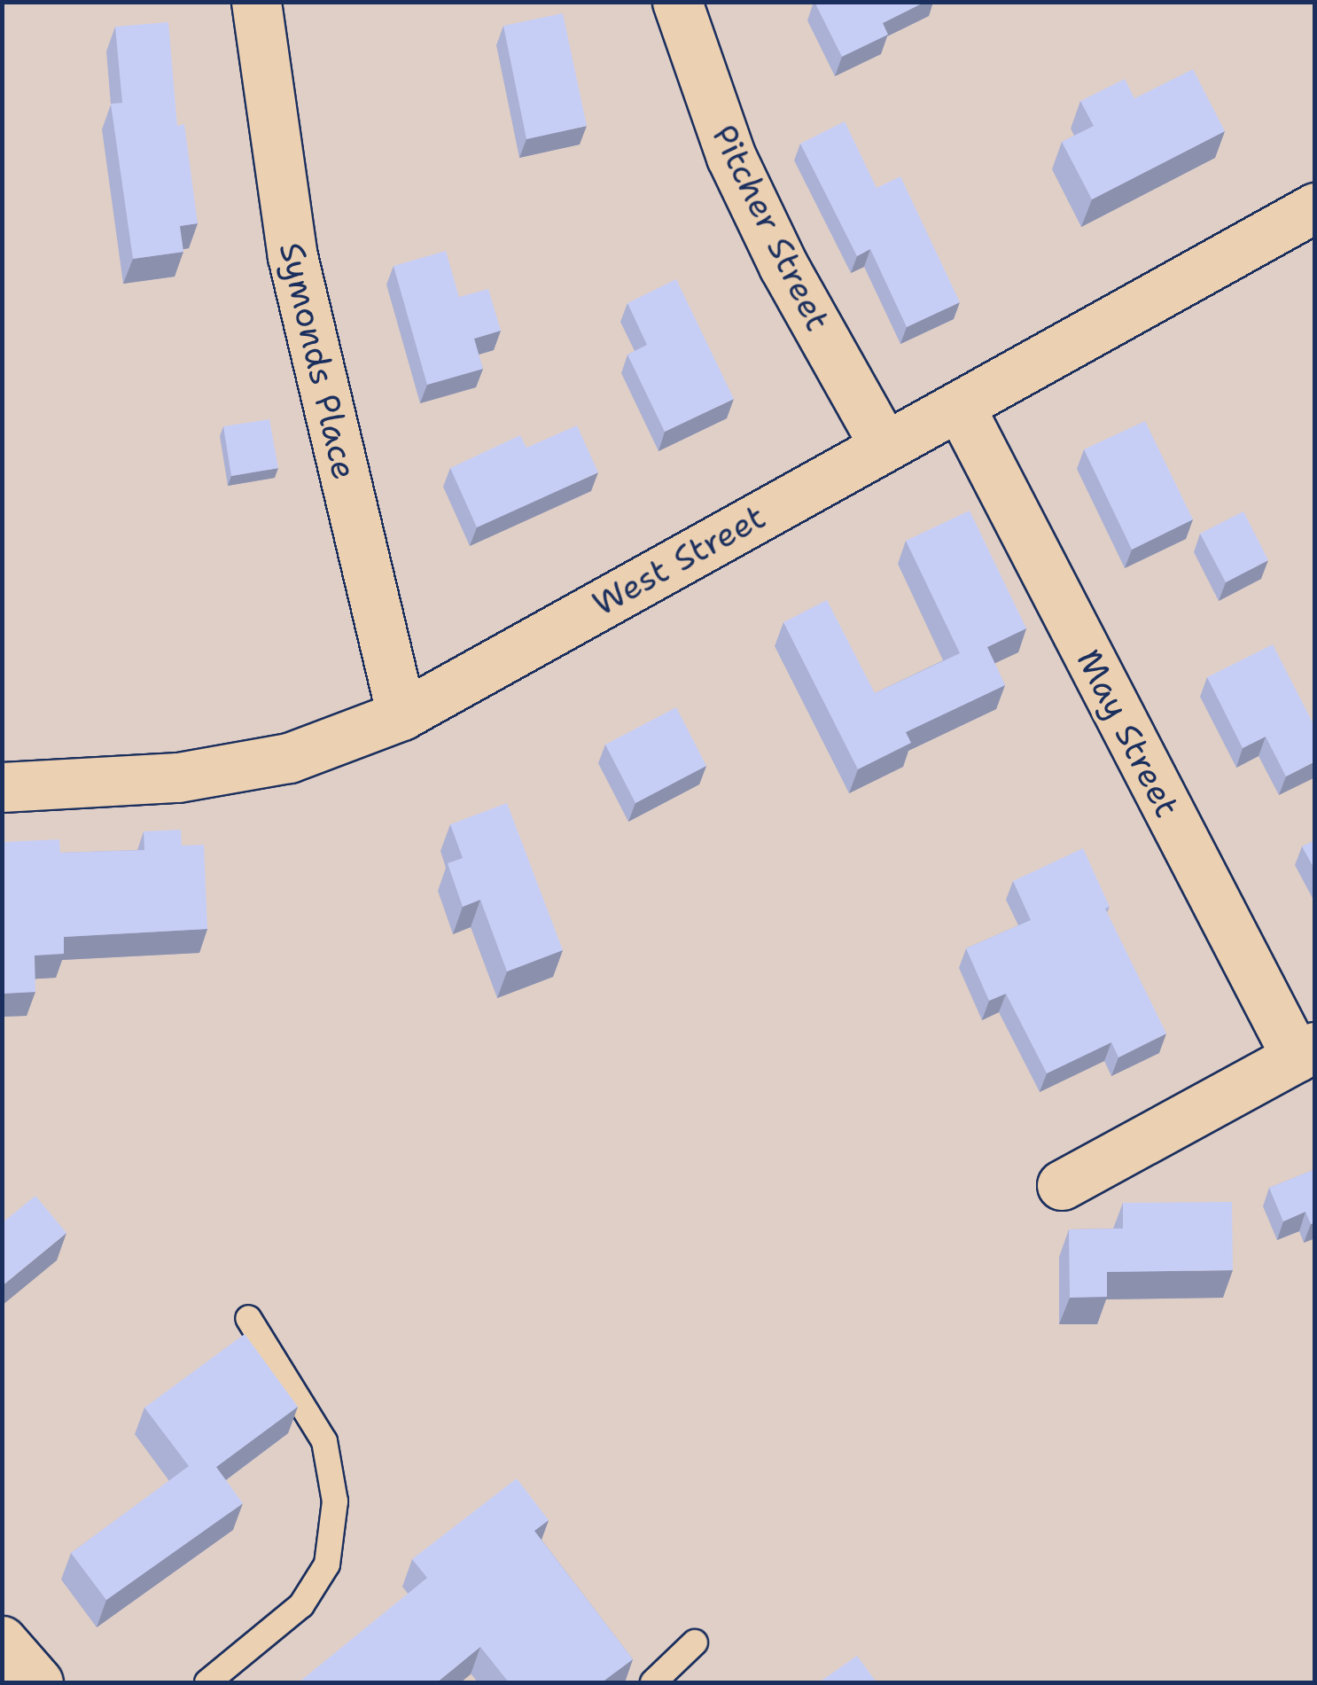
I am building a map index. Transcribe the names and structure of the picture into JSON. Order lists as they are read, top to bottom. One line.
{"streets":{"street":["Pitcher Street","Symonds Place","West Street","May Street"]},"crossings":[["Pitcher Street","West Street"],["Symonds Place","West Street"],["West Street","May Street"]]}
